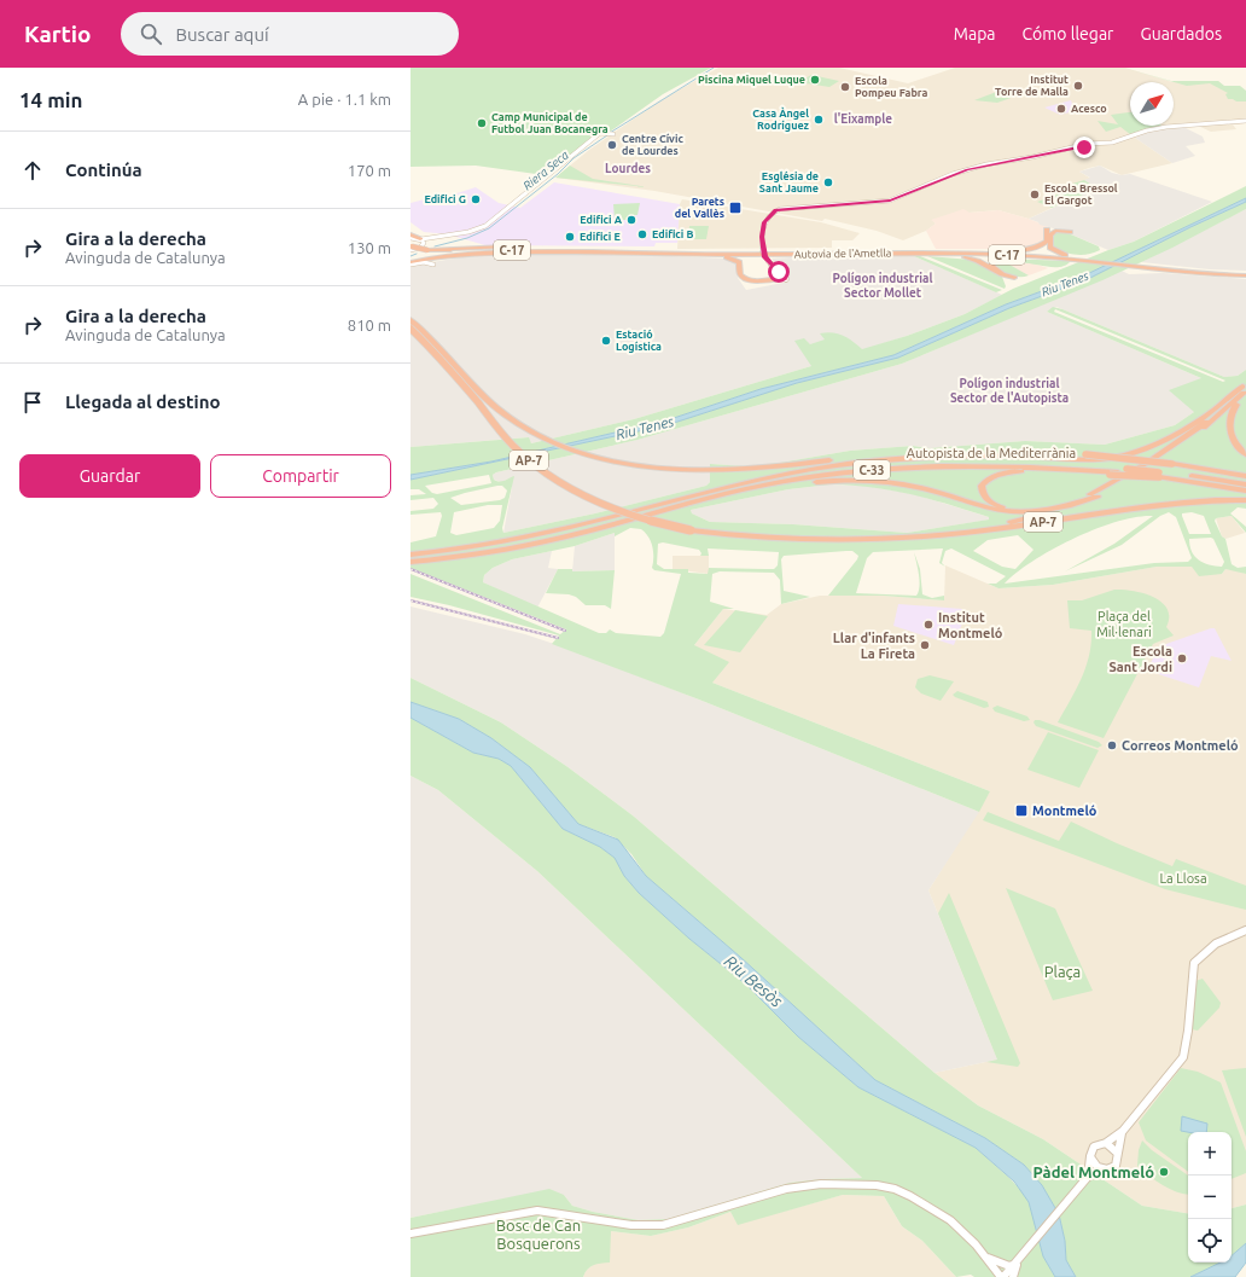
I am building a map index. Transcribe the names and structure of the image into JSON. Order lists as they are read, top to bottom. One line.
{"streets":{"highway":["C-17","Autovia de l'Ametlla","Autopista de la Mediterrània","AP-7","C-33"]},"districts":["l'Eixample","Lourdes","Polígon industrial Sector Mollet","Polígon industrial Sector de l'Autopista"],"water":["Riera Seca","Riu Tenes","Riu Besòs"],"parks":["Plaça del Mil·lenari","La Llosa","Plaça","Bosc de Can Bosquerons"],"places":{"other":["Piscina Miquel Luque","Institut Torre de Malla","Escola Pompeu Fabra","Acesco","Casa Àngel Rodríguez","Camp Municipal de Futbol Juan Bocanegra","Centre Cívic de Lourdes","Església de Sant Jaume","Escola Bressol El Gargot","Edifici G","Edifici A","Edifici B","Edifici E","Estació Logística","Institut Montmeló","Llar d'infants La Fireta","Escola Sant Jordi","Correos Montmeló","Pàdel Montmeló"],"transit":["Parets del Vallès","Montmeló"]},"north":"top right","page":{"header":"Kartio","search":"Buscar aquí","nav":["Mapa","Cómo llegar","Guardados"],"heading":["14 min","A pie · 1.1 km"],"list":[["Continúa","170 m"],["Gira a la derecha","Avinguda de Catalunya","130 m"],["Gira a la derecha","Avinguda de Catalunya","810 m"],"Llegada al destino"],"buttons":["Guardar","Compartir"],"map_buttons":["+","−"]}}
